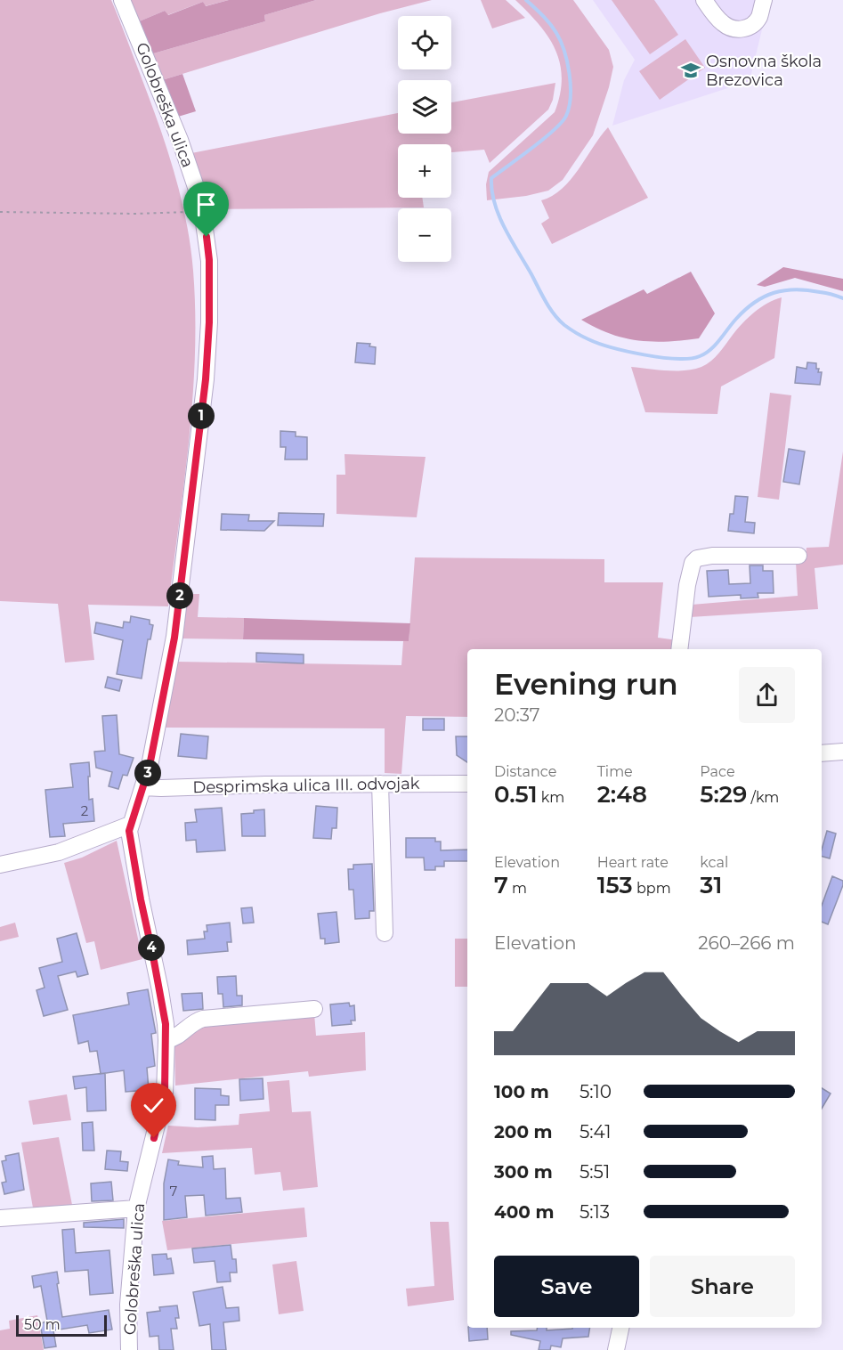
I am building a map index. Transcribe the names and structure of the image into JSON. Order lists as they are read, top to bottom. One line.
{"streets":{"street":["Golobreška ulica","Desprimska ulica III. odvojak"]},"crossings":[["Golobreška ulica","Desprimska ulica III. odvojak"]],"places":{"school or university":["Osnovna škola Brezovica"]},"house_numbers":["2","7"],"scale_bar":"50 m","page":{"map_buttons":["+","−"],"pins":["1","2","3","4"],"heading":["Evening run","20:37"],"stats":[["Distance","0.51 km"],["Time","2:48"],["Pace","5:29 /km"],["Elevation","7 m"],["Heart rate","153 bpm"],["kcal","31"]],"chart":["Elevation","260–266 m"],"list":[{"name":"100 m","note":"5:10"},{"name":"200 m","note":"5:41"},{"name":"300 m","note":"5:51"},{"name":"400 m","note":"5:13"}],"buttons":["Save","Share"],"scale":"50 m"}}
